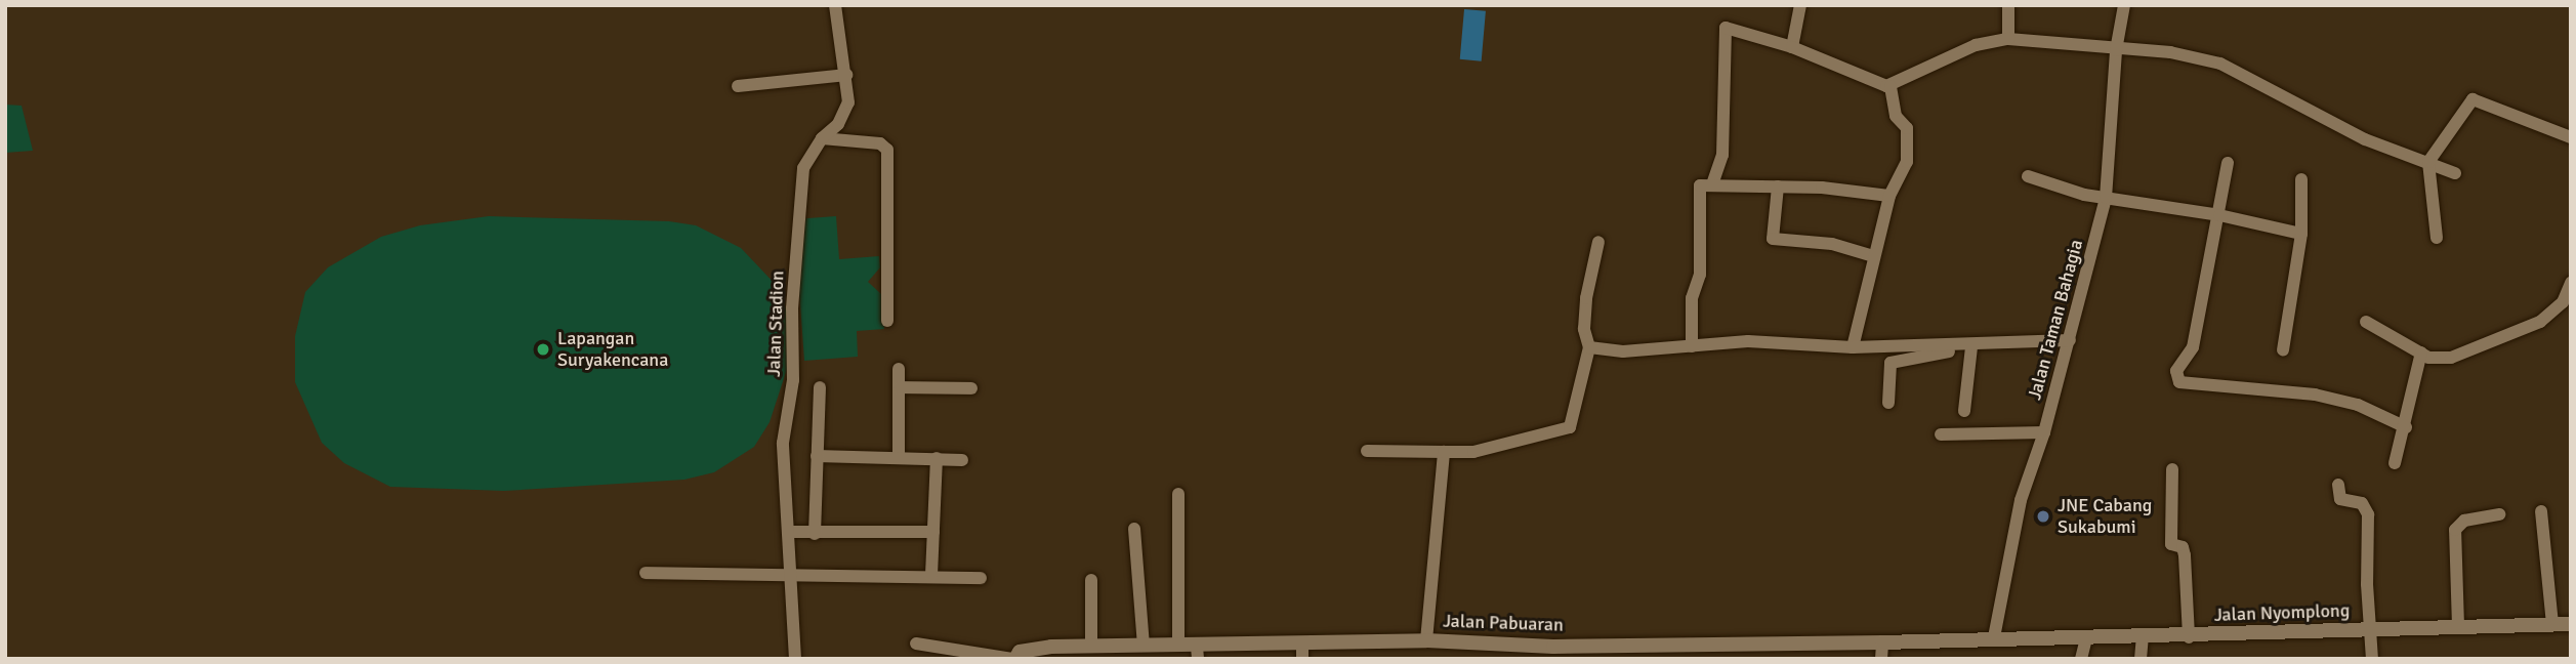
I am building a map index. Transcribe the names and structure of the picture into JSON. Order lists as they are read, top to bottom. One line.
{"streets":{"street":["Jalan Taman Bahagia","Jalan Stadion","Jalan Nyomplong","Jalan Pabuaran"]},"crossings":[["Jalan Taman Bahagia","Jalan Nyomplong"],["Jalan Taman Bahagia","Jalan Pabuaran"],["Jalan Nyomplong","Jalan Pabuaran"]],"places":["Lapangan Suryakencana","JNE Cabang Sukabumi"]}
